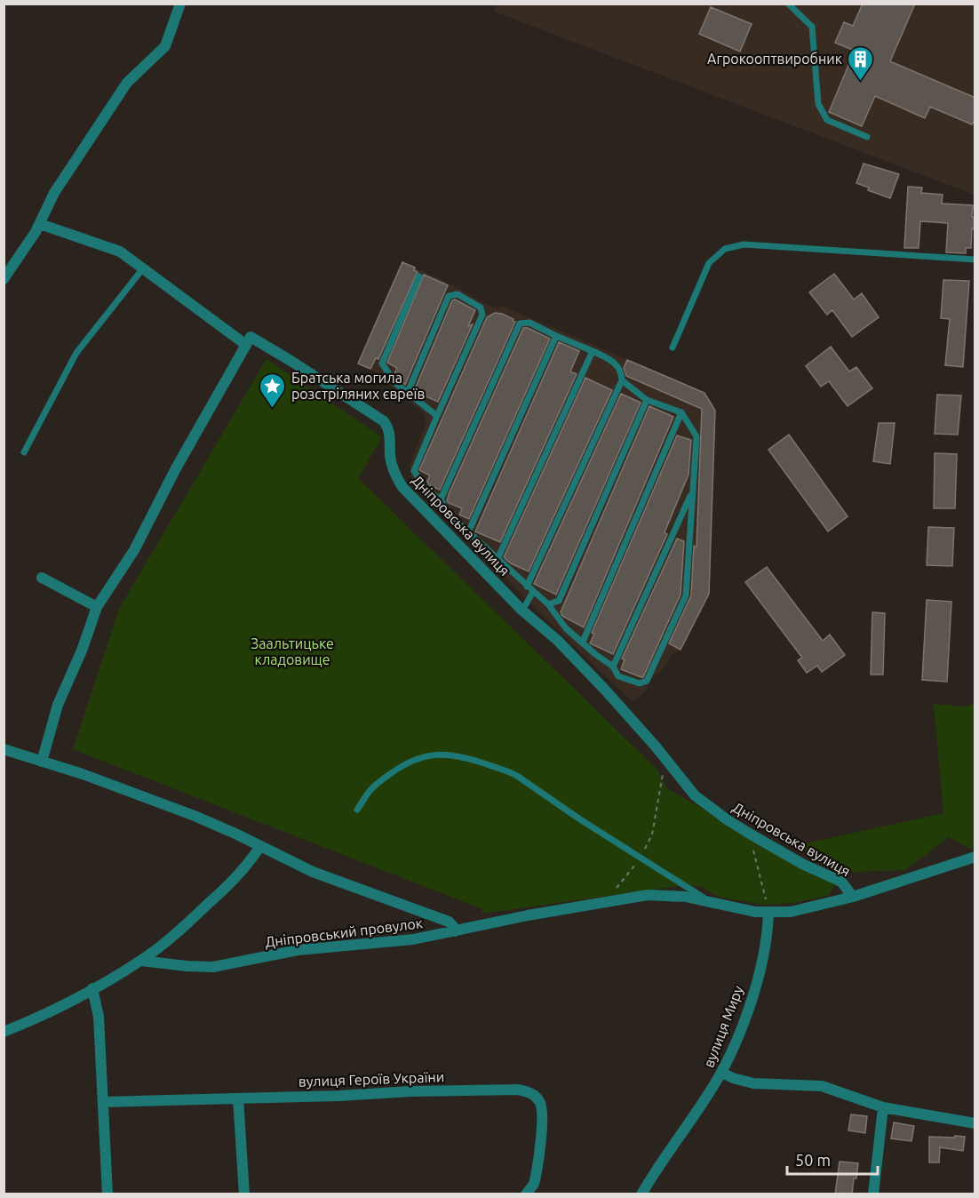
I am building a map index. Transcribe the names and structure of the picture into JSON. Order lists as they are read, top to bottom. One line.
{"streets":{"street":["Дніпровська вулиця","Дніпровський провулок","вулиця Миру","вулиця Героїв України"]},"crossings":[["Дніпровська вулиця","Дніпровський провулок"],["Дніпровська вулиця","вулиця Миру"]],"parks":["Заальтицьке кладовище"],"places":{"building":["Агрокооптвиробник"],"place":["Братська могила розстріляних євреїв"]},"scale_bar":"50 m"}
